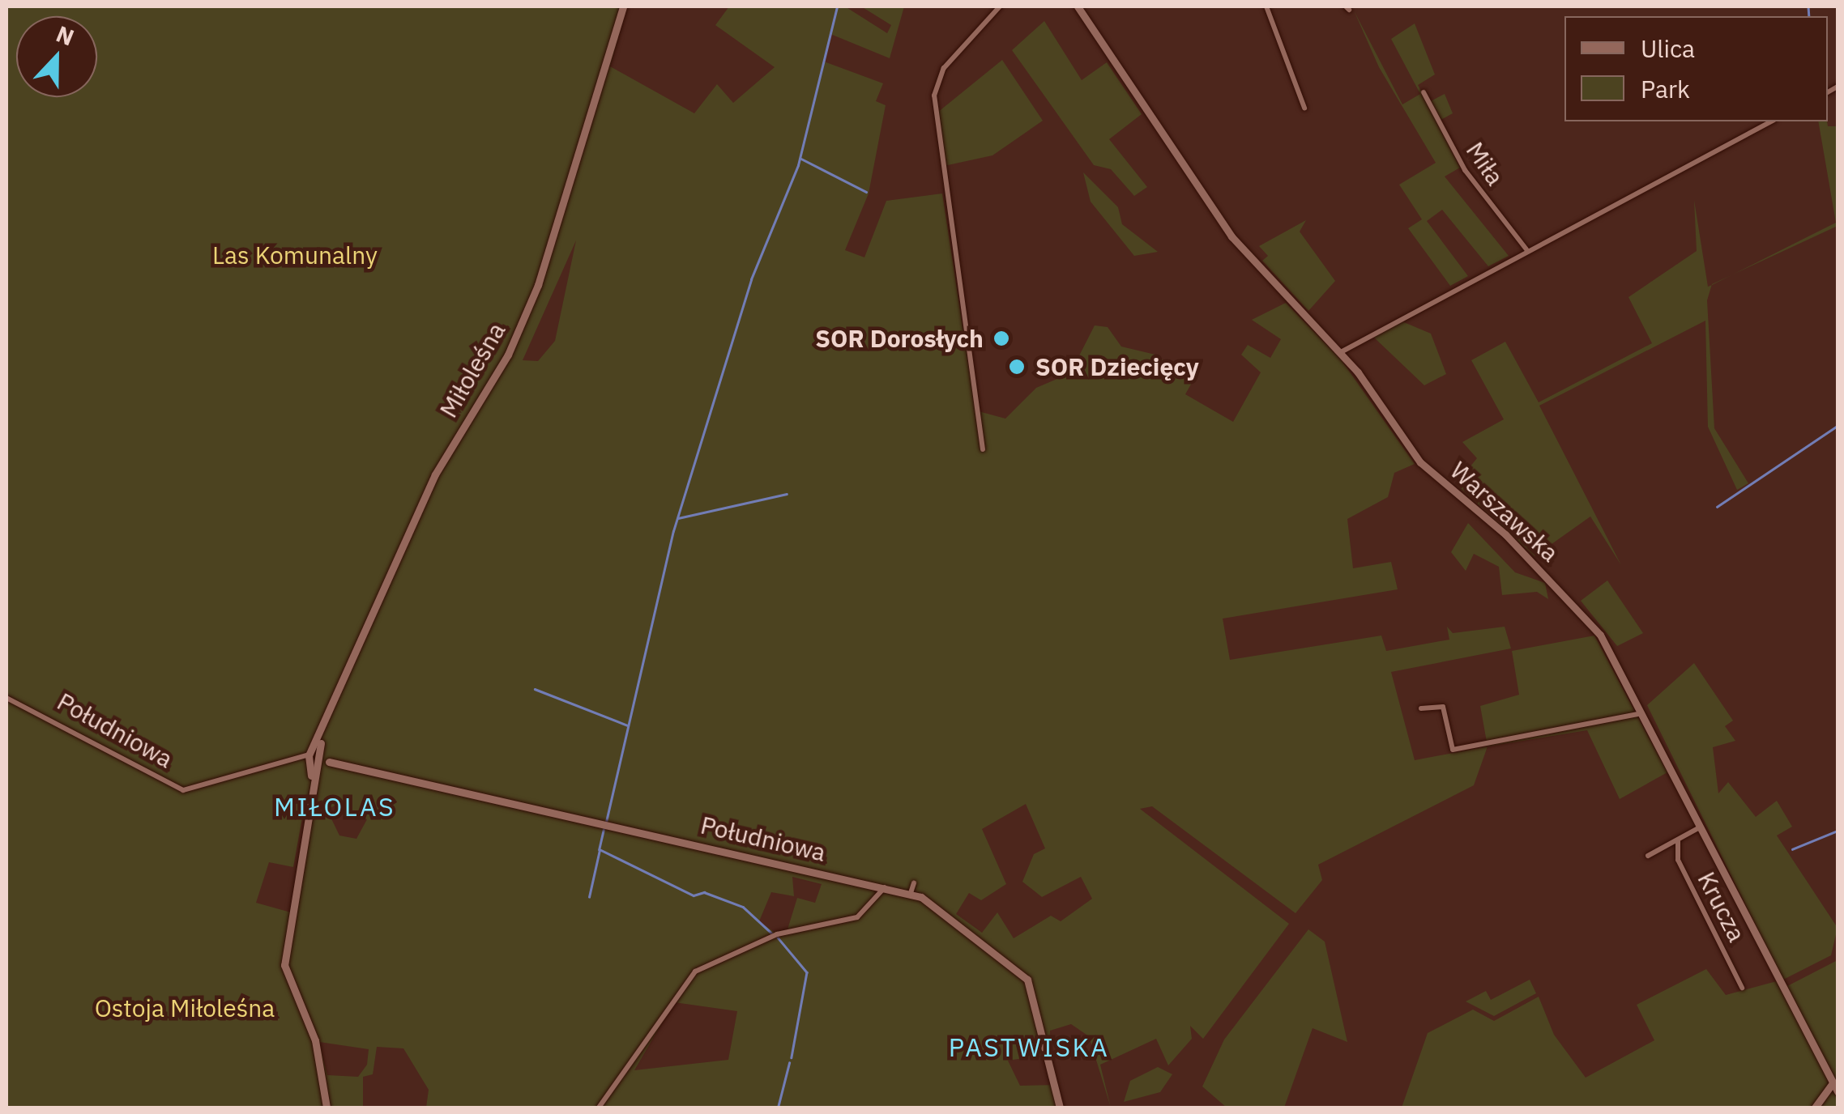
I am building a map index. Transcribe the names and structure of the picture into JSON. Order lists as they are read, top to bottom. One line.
{"streets":{"street":["Miła","Miłoleśna","Warszawska","Południowa","Krucza"]},"crossings":[["Miłoleśna","Południowa"]],"districts":["MIŁOLAS","PASTWISKA"],"parks":["Las Komunalny","Ostoja Miłoleśna"],"places":["SOR Dorosłych","SOR Dziecięcy"],"legend":["Ulica","Park"],"north":"top"}
